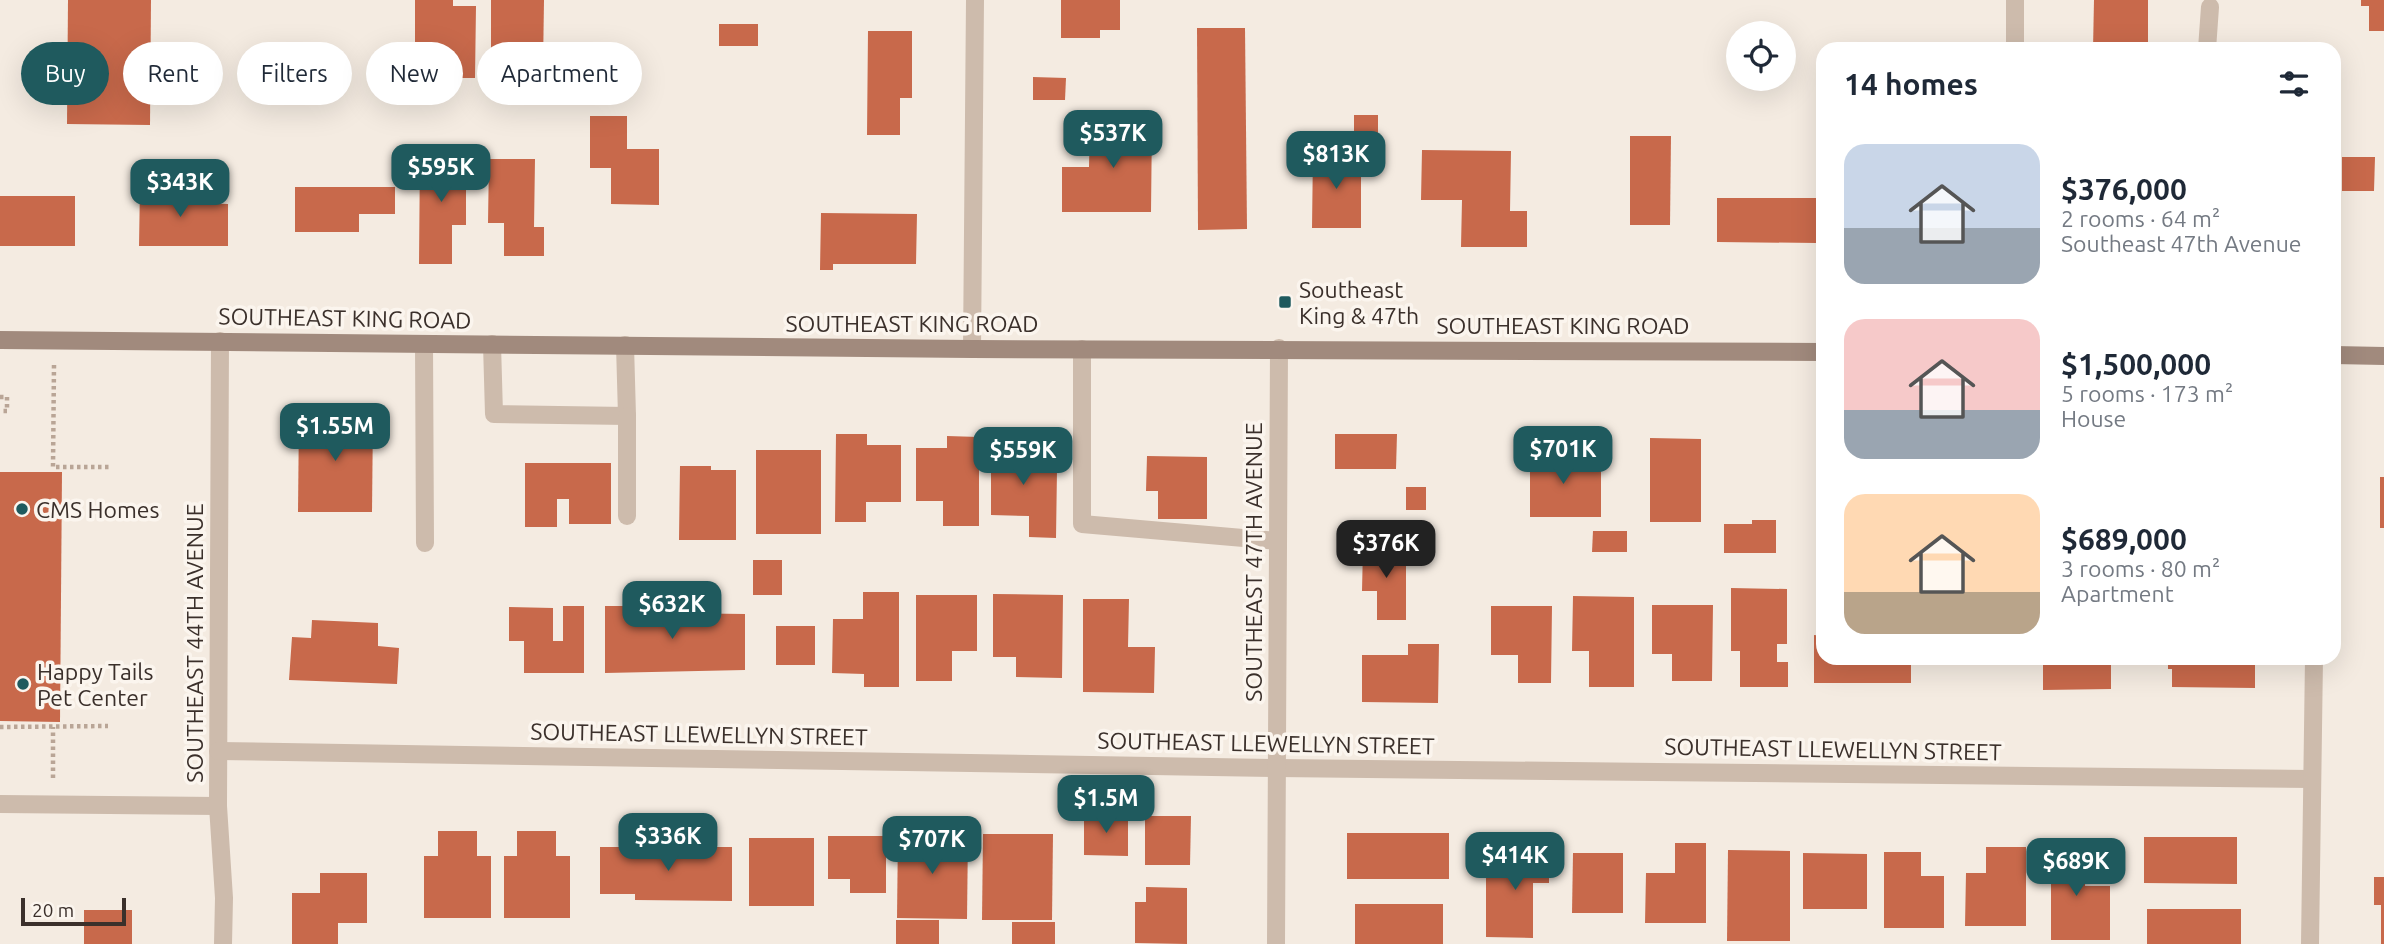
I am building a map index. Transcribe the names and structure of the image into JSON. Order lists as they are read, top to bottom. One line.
{"streets":{"main road":["SOUTHEAST KING ROAD"],"street":["SOUTHEAST 47TH AVENUE","SOUTHEAST 44TH AVENUE","SOUTHEAST LLEWELLYN STREET"]},"crossings":[["SOUTHEAST KING ROAD","SOUTHEAST 47TH AVENUE"],["SOUTHEAST KING ROAD","SOUTHEAST 44TH AVENUE"],["SOUTHEAST 47TH AVENUE","SOUTHEAST LLEWELLYN STREET"],["SOUTHEAST 44TH AVENUE","SOUTHEAST LLEWELLYN STREET"]],"places":{"transit":["Southeast King & 47th"],"other":["CMS Homes","Happy Tails Pet Center"]},"scale_bar":"20 m","page":{"chip":["Buy","Rent","Filters","New","Apartment"],"heading":"14 homes","price":["$537K","$813K","$595K","$343K","$1.55M","$701K","$559K","$376K","$632K","$1.5M","$336K","$707K","$414K","$689K"],"list":[{"name":"$376,000","note":"2 rooms · 64 m² · Southeast 47th Avenue"},{"name":"$1,500,000","note":"5 rooms · 173 m² · House"},{"name":"$689,000","note":"3 rooms · 80 m² · Apartment"}],"scale":"20 m"}}
